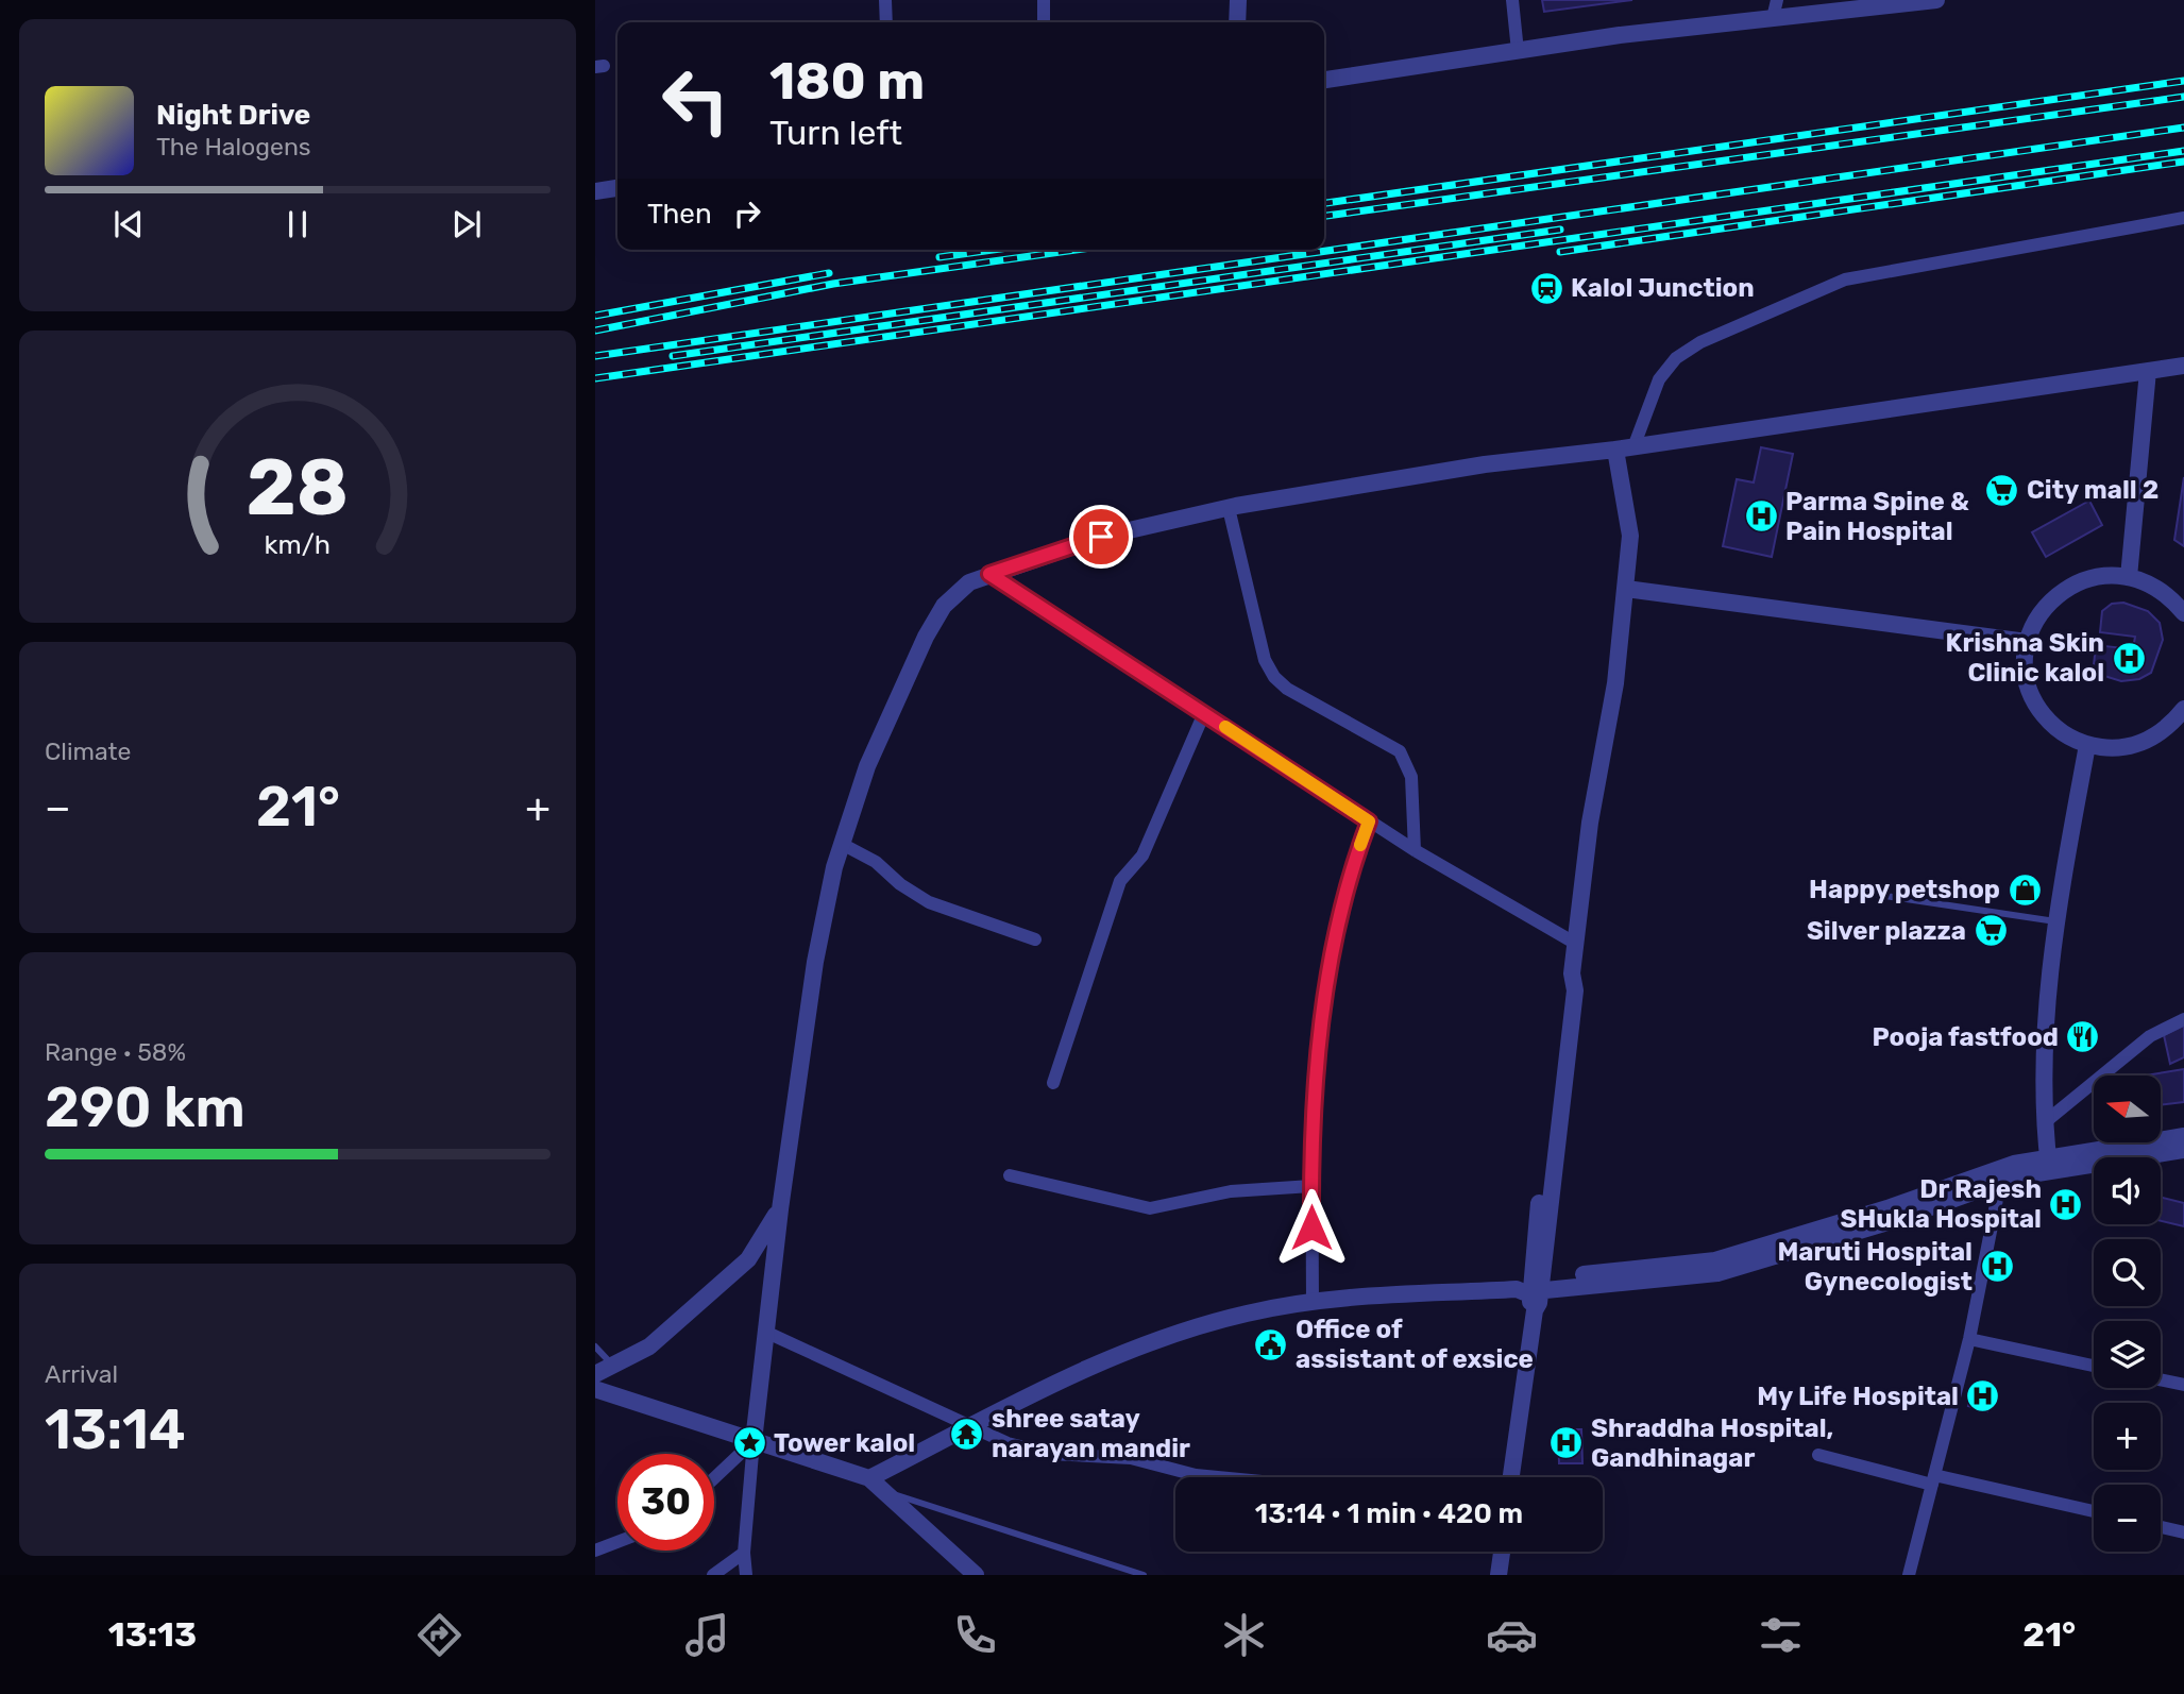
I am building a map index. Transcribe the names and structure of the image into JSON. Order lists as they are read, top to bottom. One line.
{"places":{"station":["Kalol Junction"],"supermarket":["City mall 2","Silver plazza"],"hospital":["Parma Spine & Pain Hospital","Krishna Skin Clinic kalol","Dr Rajesh SHukla Hospital","Maruti Hospital Gynecologist","My Life Hospital","Shraddha Hospital, Gandhinagar"],"shop":["Happy petshop"],"restaurant":["Pooja fastfood"],"public building":["Office of assistant of exsice"],"temple":["shree satay narayan mandir"],"place":["Tower kalol"]},"north":"left","page":{"turn":["180 m","Turn left"],"song":["Night Drive","The Halogens"],"then":"Then","tile":["Climate",["Range · 58%","290 km"],["Arrival","13:14"]],"heat":["−","21°","+"],"map_buttons":["+","−"],"limit":"30","trip":"13:14 · 1 min · 420 m","tabs":["13:13","21°"],"gauge":["28","km/h"]}}
